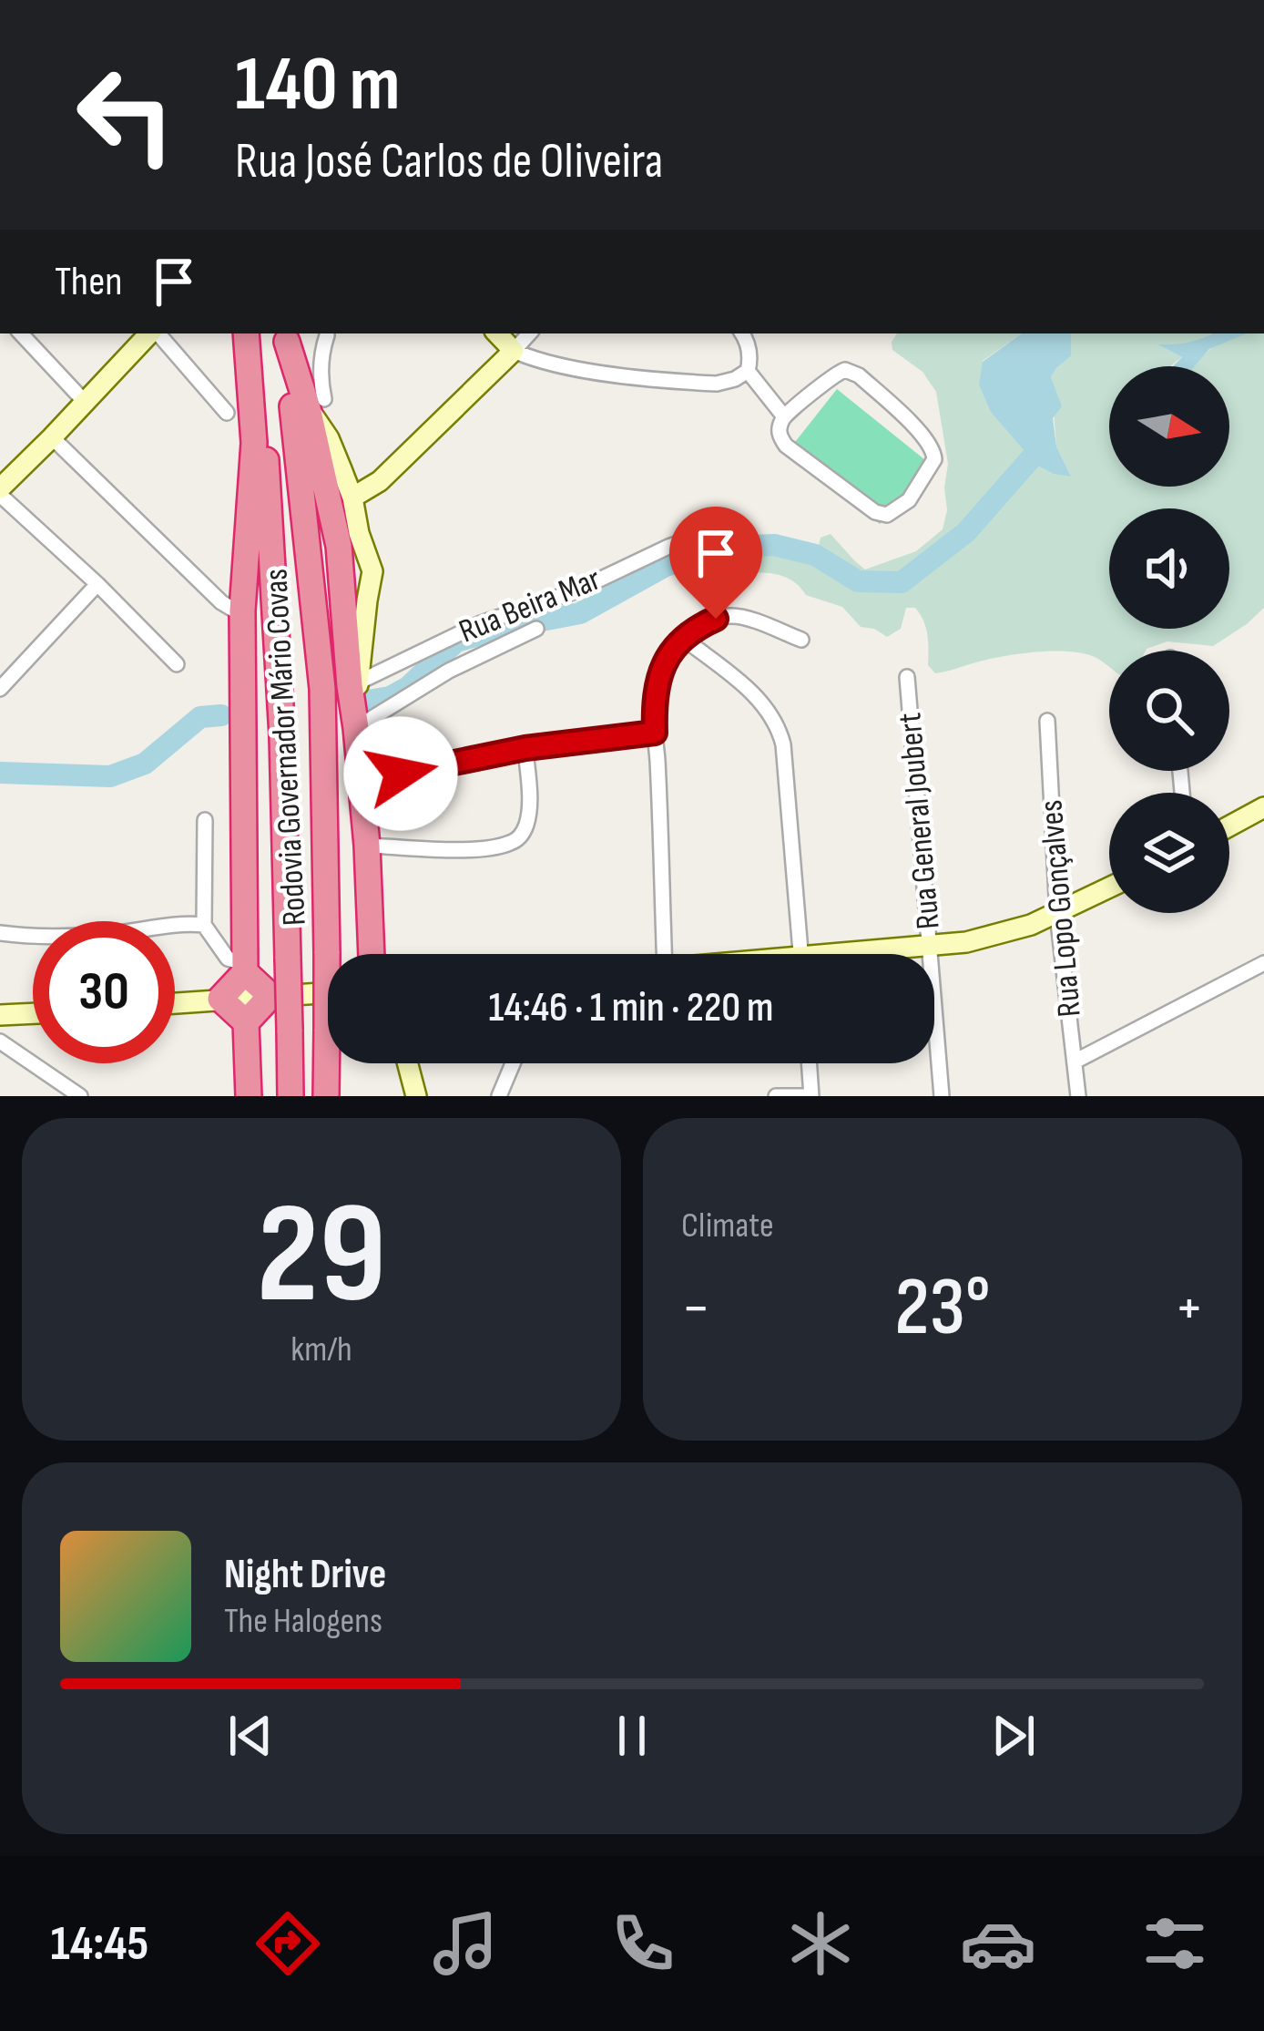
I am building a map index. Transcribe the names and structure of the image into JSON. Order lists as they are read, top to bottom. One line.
{"streets":{"highway":["Rodovia Governador Mário Covas"],"street":["Rua Beira Mar","Rua General Joubert","Rua Lopo Gonçalves"]},"north":"right","page":{"turn":["140 m","Rua José Carlos de Oliveira"],"then":"Then","limit":"30","trip":"14:46 · 1 min · 220 m","tile":[["29","km/h"],"Climate"],"heat":["−","23°","+"],"song":["Night Drive","The Halogens"],"tabs":"14:45"}}
